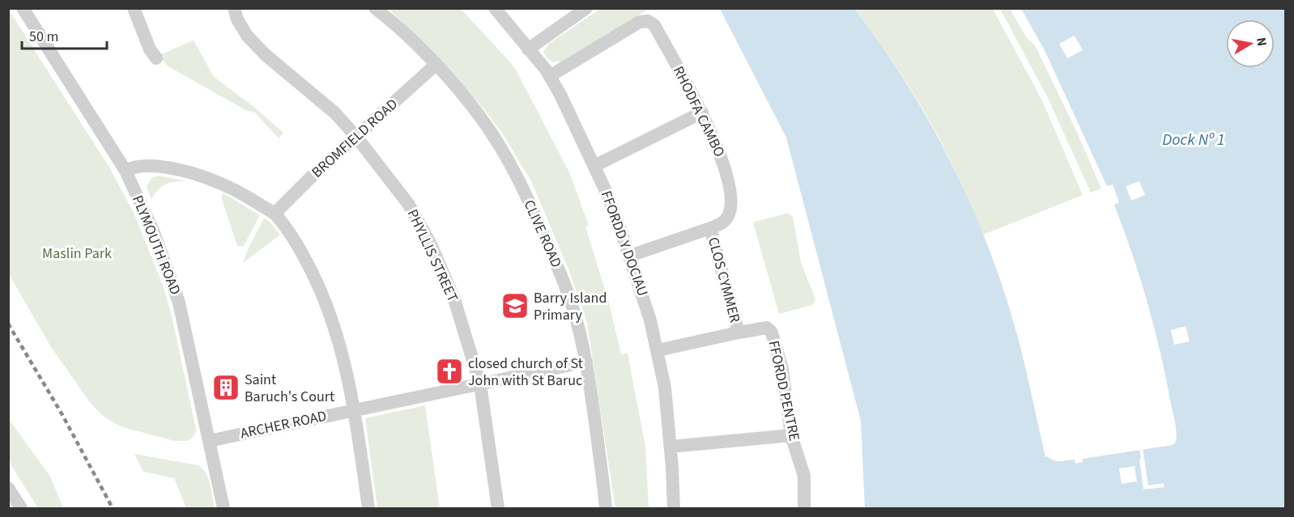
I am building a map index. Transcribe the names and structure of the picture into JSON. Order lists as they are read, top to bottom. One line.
{"streets":{"street":["RHODFA CAMBO","BROMFIELD ROAD","CLIVE ROAD","FFORDD Y DOCIAU","PLYMOUTH ROAD","PHYLLIS STREET","CLOS CYMMER","FFORDD PENTRE","ARCHER ROAD"]},"crossings":[["RHODFA CAMBO","FFORDD Y DOCIAU"],["RHODFA CAMBO","CLOS CYMMER"],["BROMFIELD ROAD","CLIVE ROAD"],["BROMFIELD ROAD","PHYLLIS STREET"],["CLIVE ROAD","ARCHER ROAD"],["FFORDD Y DOCIAU","FFORDD PENTRE"],["PLYMOUTH ROAD","ARCHER ROAD"],["PHYLLIS STREET","ARCHER ROAD"],["CLOS CYMMER","FFORDD PENTRE"]],"water":["Dock Nº 1"],"parks":["Maslin Park"],"places":{"school or university":["Barry Island Primary"],"church":["closed church of St John with St Baruc"],"building":["Saint Baruch's Court"]},"scale_bar":"50 m","north":"right"}
